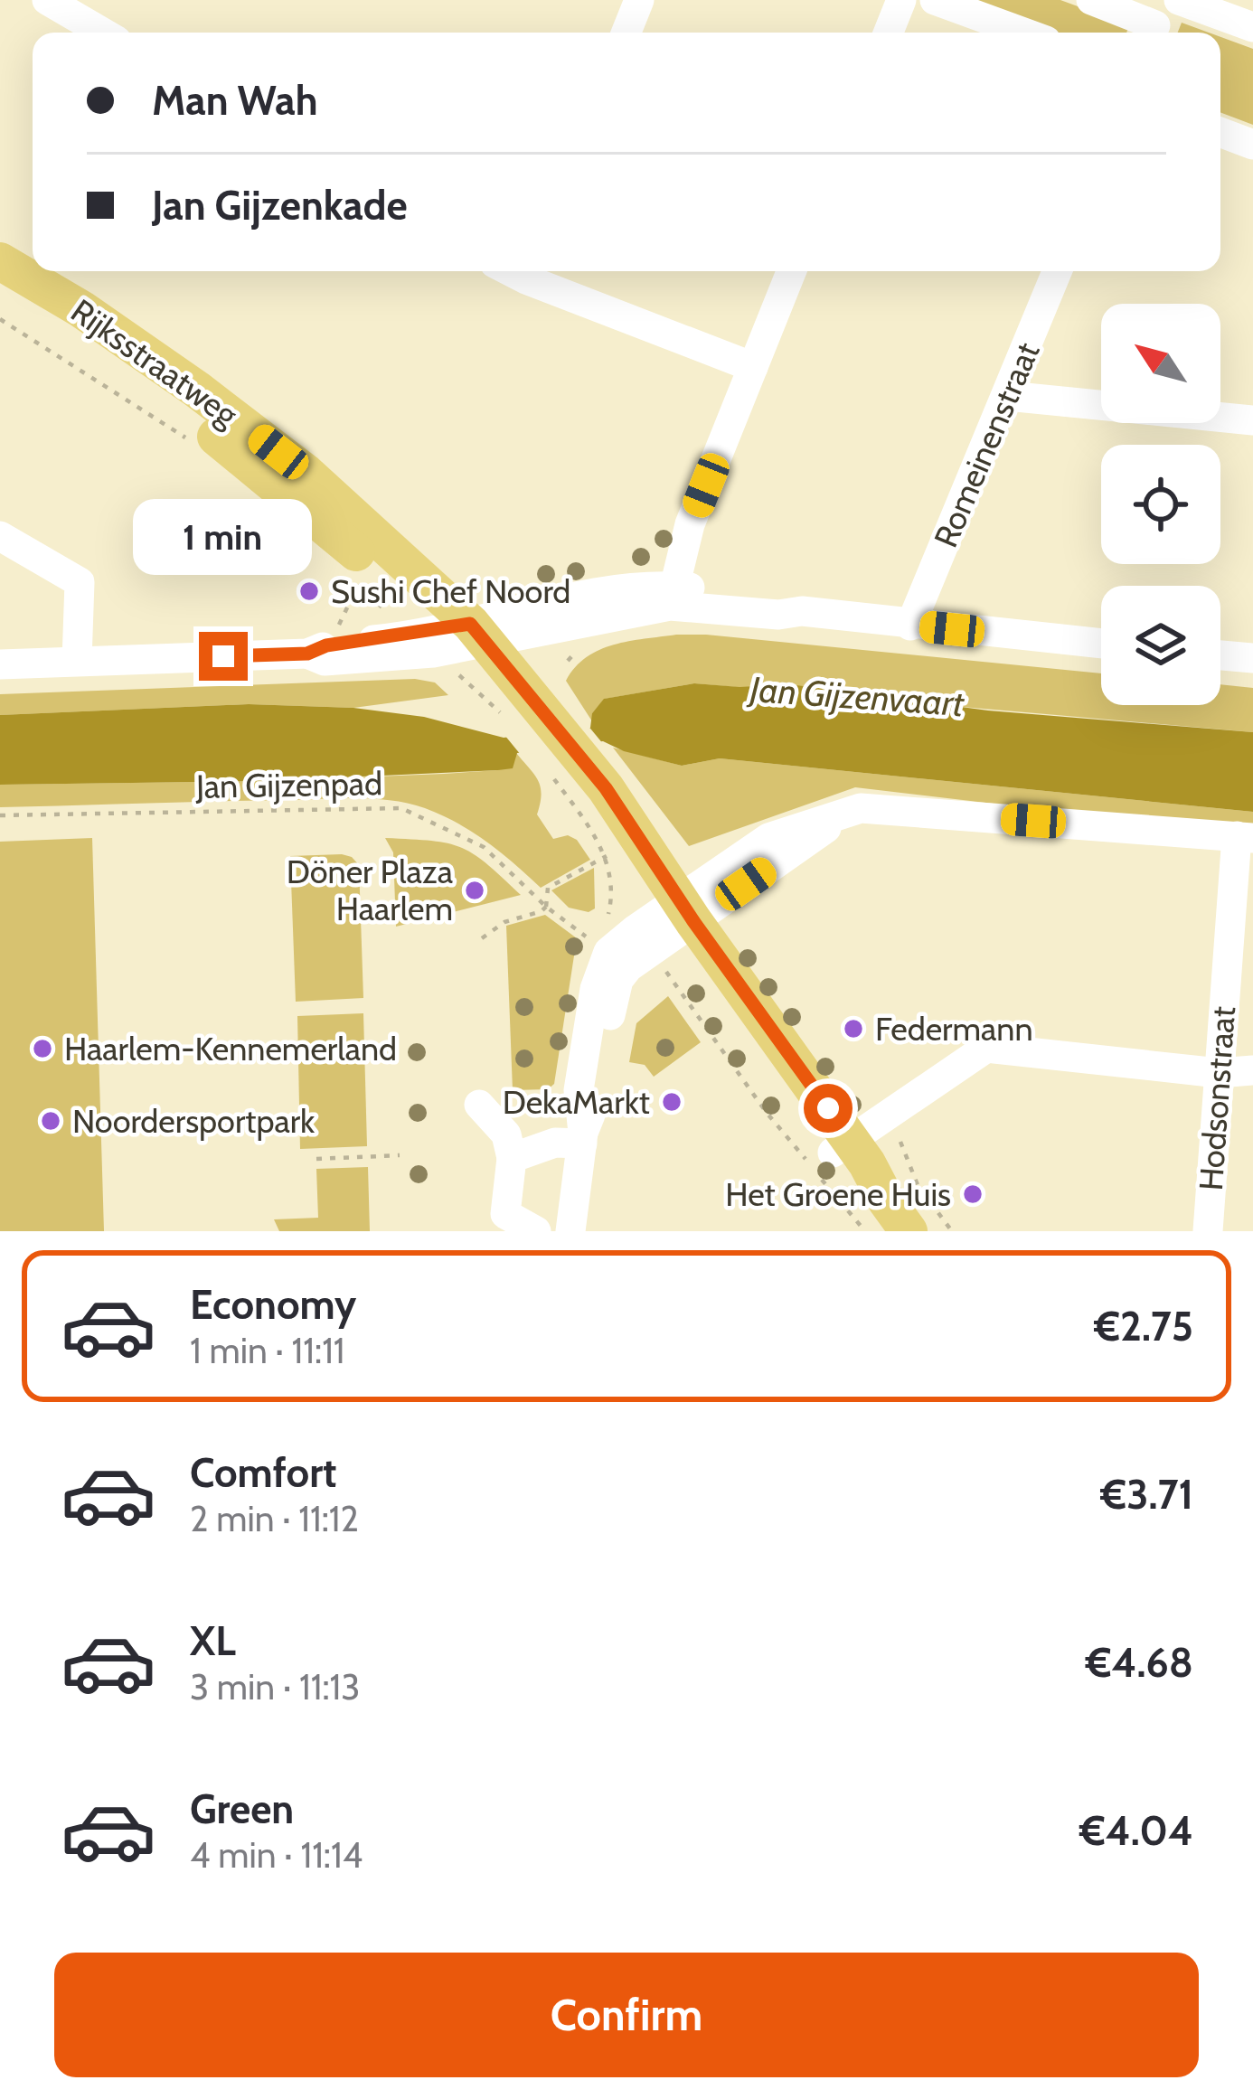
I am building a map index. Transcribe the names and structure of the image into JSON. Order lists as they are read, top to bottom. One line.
{"streets":{"main road":["Rijksstraatweg"],"street":["Romeinenstraat","Hodsonstraat"],"path":["Jan Gijzenpad"]},"water":["Jan Gijzenvaart"],"places":["Sushi Chef Noord","Döner Plaza Haarlem","Federmann","Haarlem-Kennemerland","DekaMarkt","Noordersportpark","Het Groene Huis"],"north":"top left","page":{"banner":["Man Wah","Jan Gijzenkade"],"bubble":"1 min","list":[{"name":"Economy","note":"1 min · 11:11","value":"€2.75"},{"name":"Comfort","note":"2 min · 11:12","value":"€3.71"},{"name":"XL","note":"3 min · 11:13","value":"€4.68"},{"name":"Green","note":"4 min · 11:14","value":"€4.04"}],"buttons":"Confirm"}}
